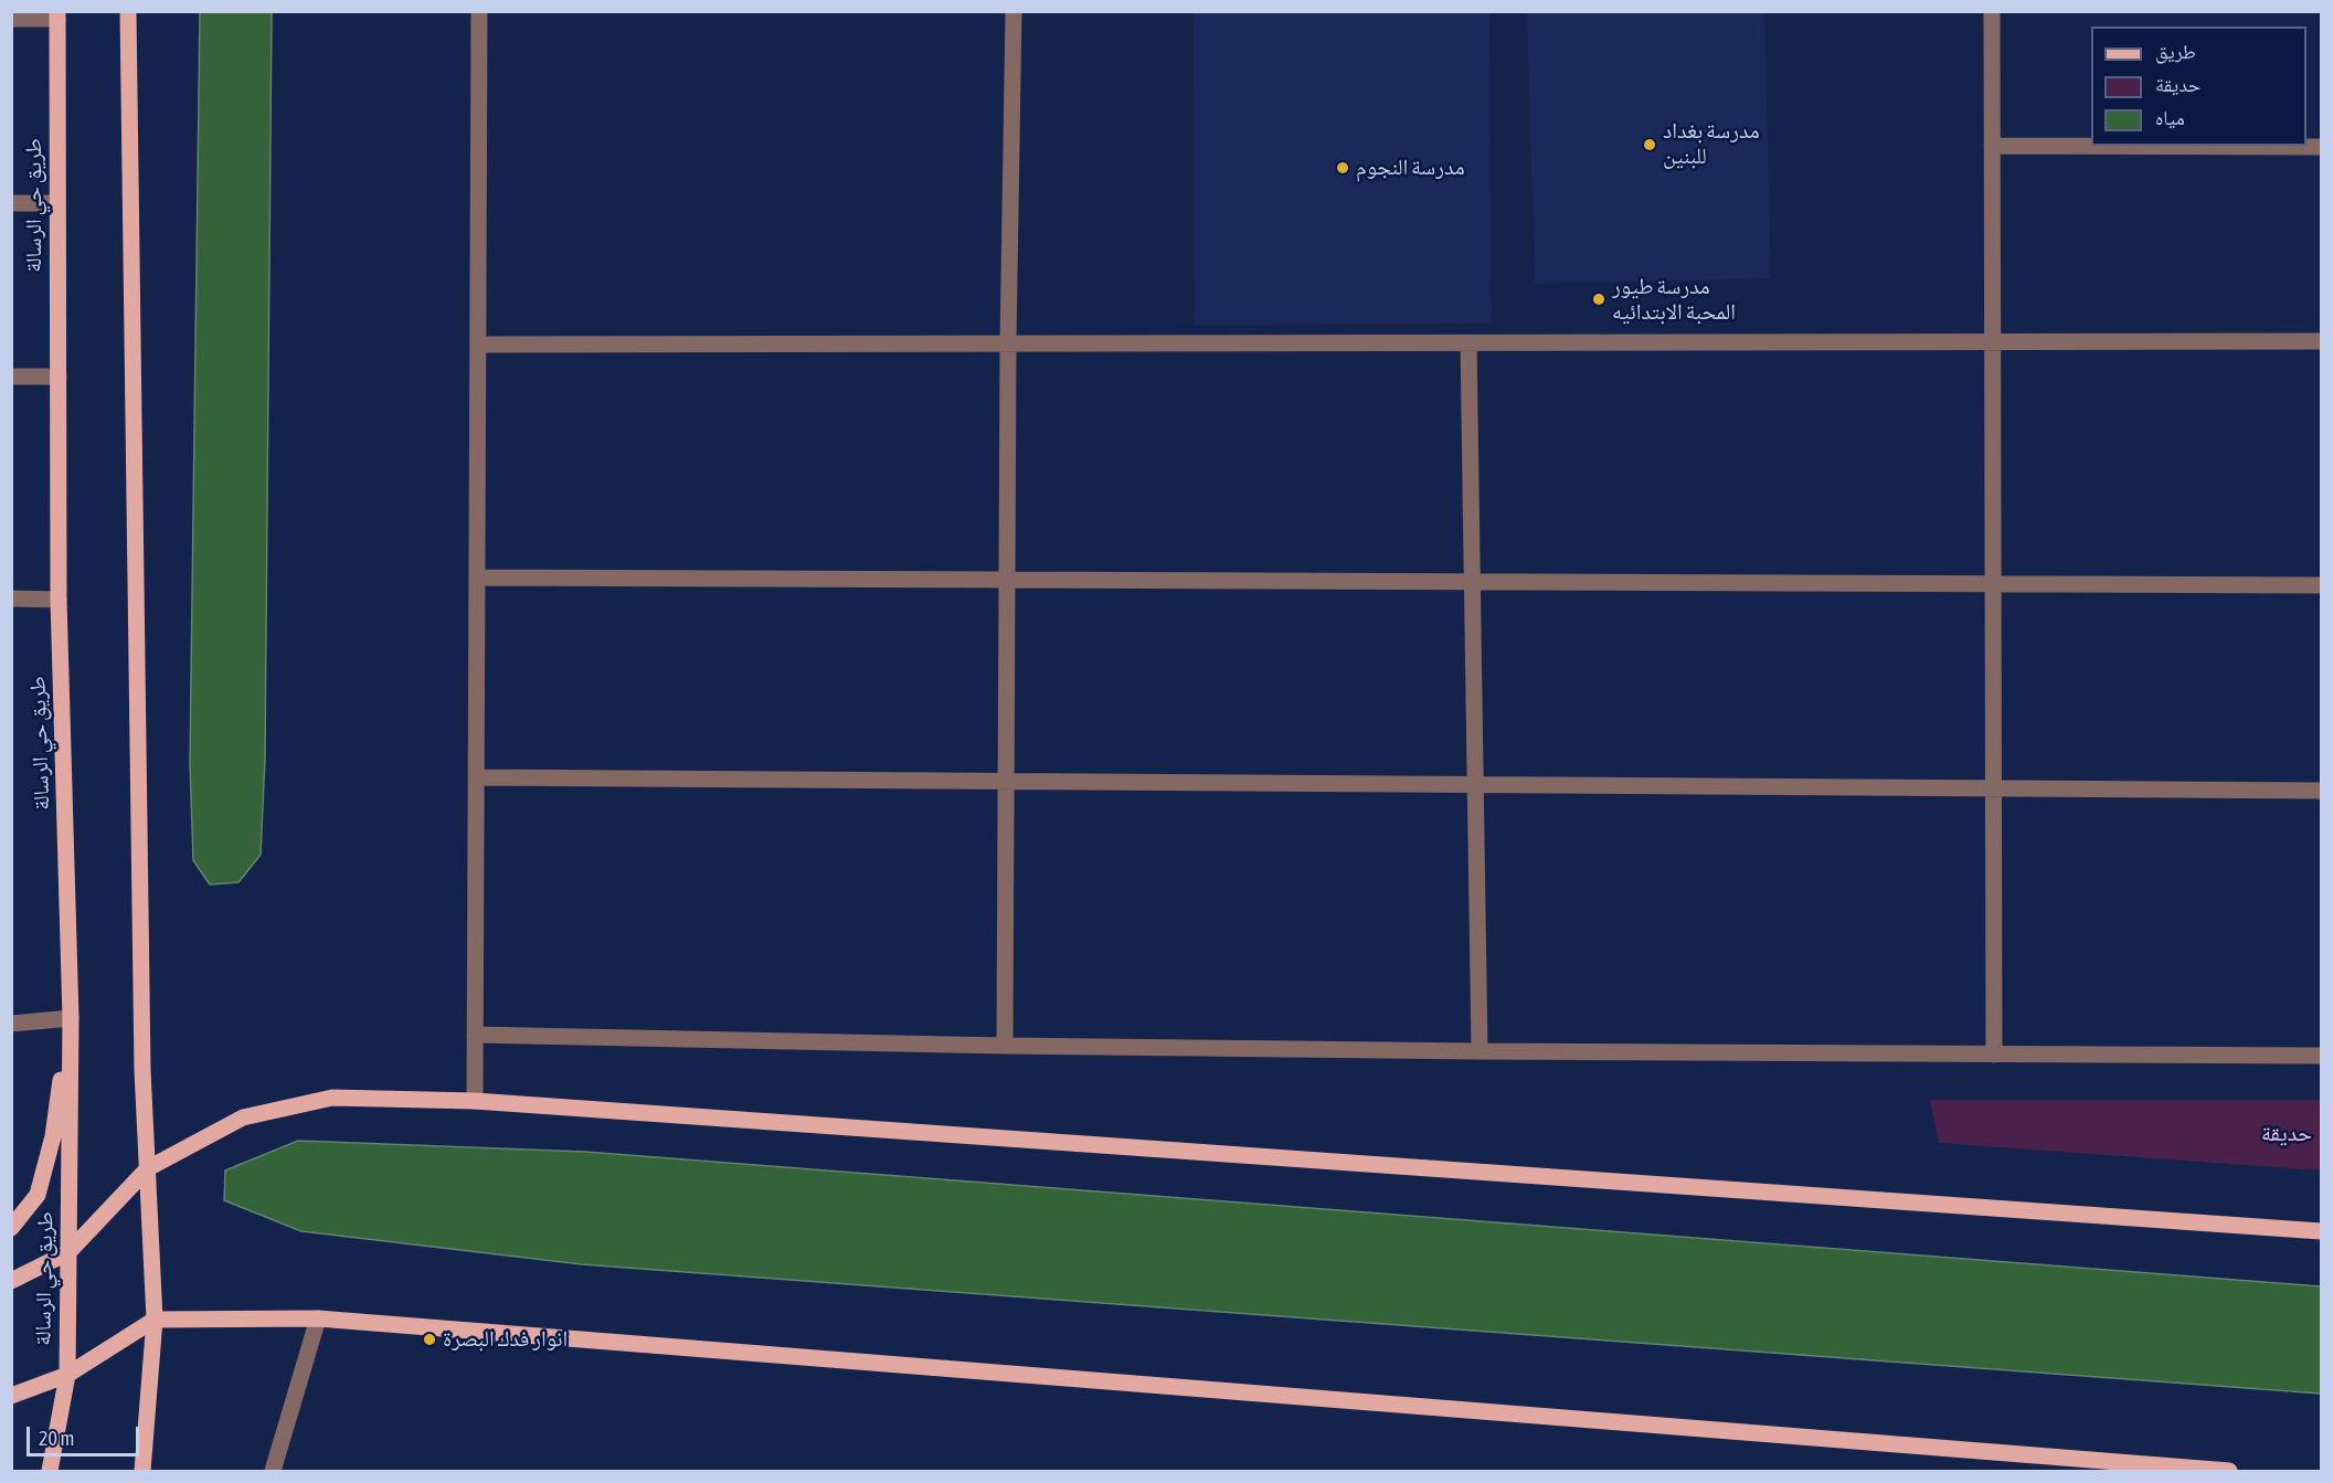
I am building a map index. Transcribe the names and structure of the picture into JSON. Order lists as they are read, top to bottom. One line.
{"streets":{"main road":["طريق حي الرسالة"]},"parks":["حديقة"],"places":["مدرسة بغداد للبنين","مدرسة النجوم","مدرسة طيور المحبة الابتدائيه","انوار فدك البصرة"],"legend":["طريق","حديقة","مياه"],"scale_bar":"20 m"}
